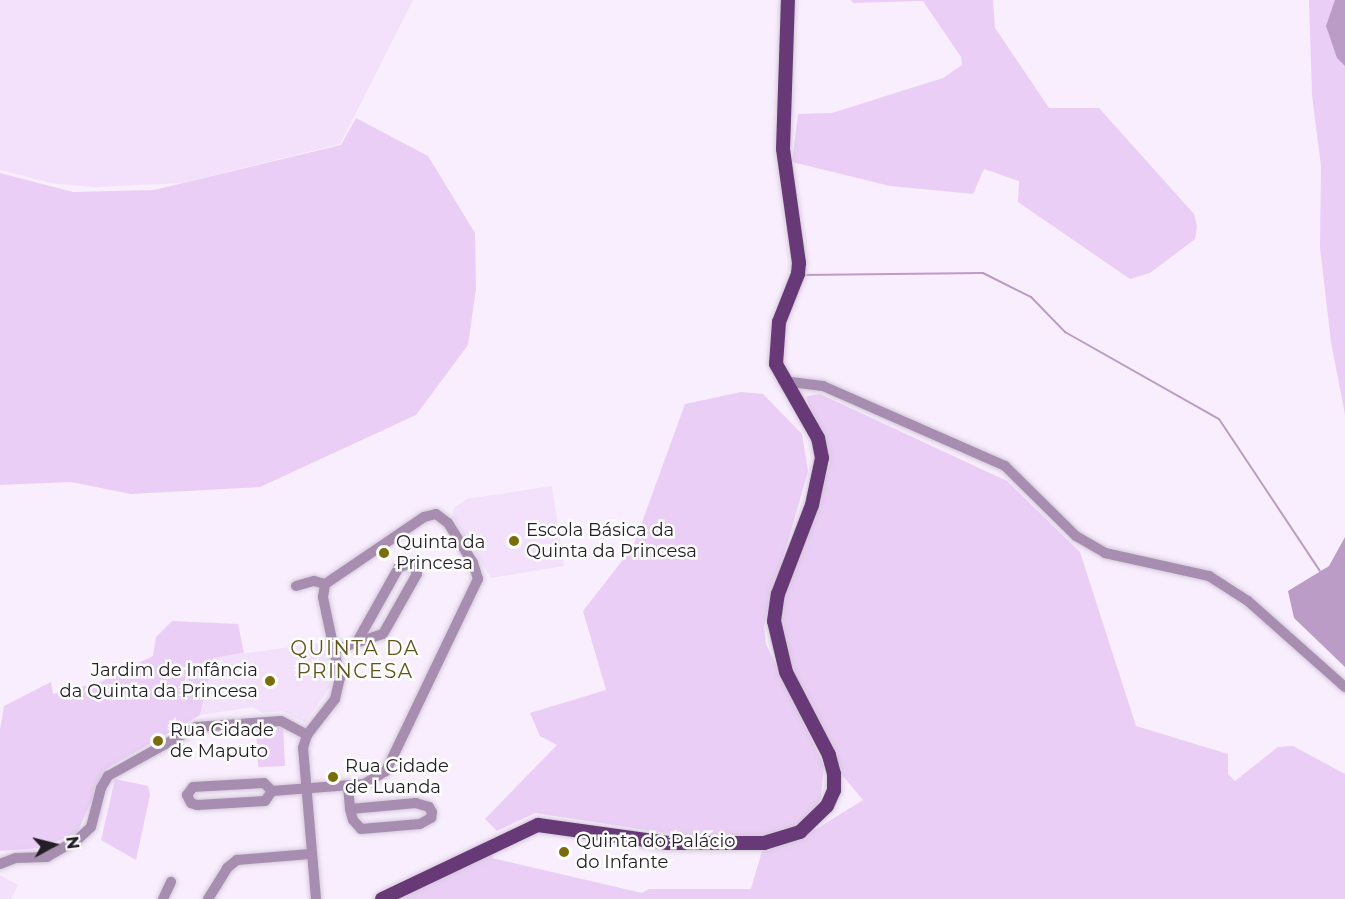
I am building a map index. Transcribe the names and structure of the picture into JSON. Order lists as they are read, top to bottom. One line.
{"districts":["QUINTA DA PRINCESA"],"places":["Escola Básica da Quinta da Princesa","Quinta da Princesa","Jardim de Infância da Quinta da Princesa","Rua Cidade de Maputo","Rua Cidade de Luanda","Quinta do Palácio do Infante"],"north":"right"}
